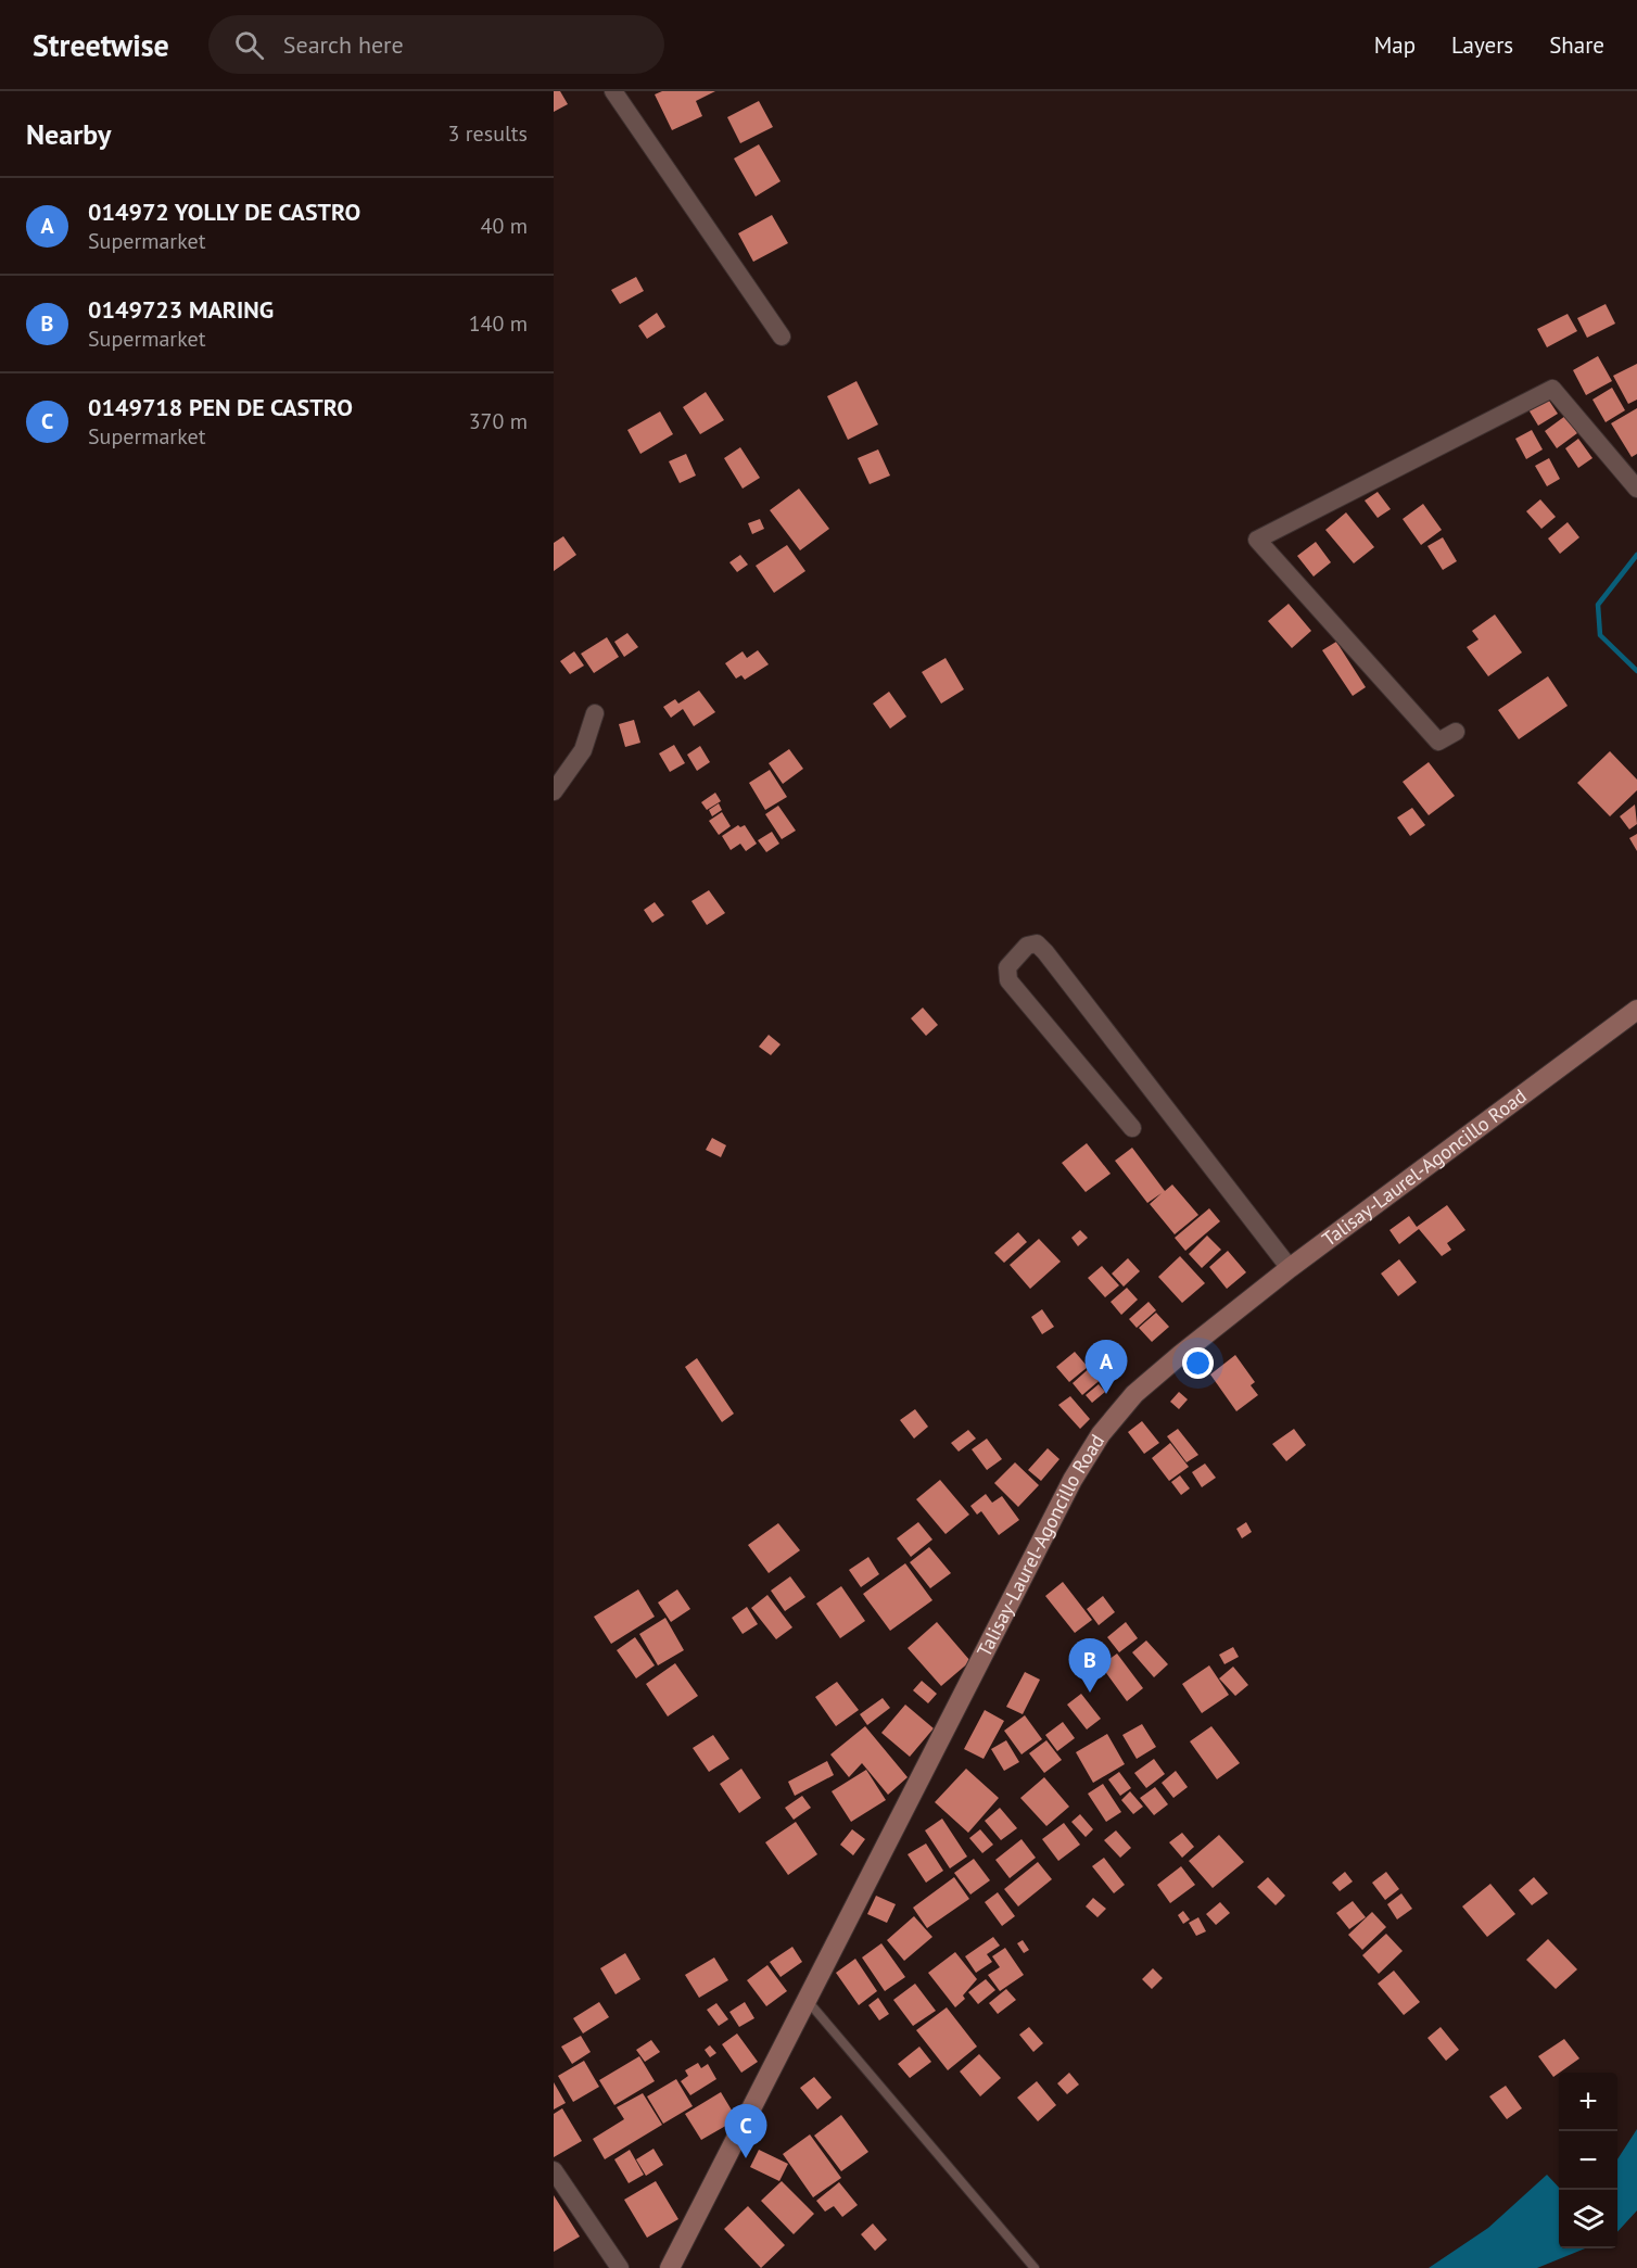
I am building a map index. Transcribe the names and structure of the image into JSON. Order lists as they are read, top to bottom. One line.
{"streets":{"main road":["Talisay-Laurel-Agoncillo Road"]},"page":{"header":"Streetwise","search":"Search here","nav":["Map","Layers","Share"],"heading":["Nearby","3 results"],"list":[{"mark":"A","name":"014972 YOLLY DE CASTRO","note":"Supermarket","value":"40 m"},{"mark":"B","name":"0149723 MARING","note":"Supermarket","value":"140 m"},{"mark":"C","name":"0149718 PEN DE CASTRO","note":"Supermarket","value":"370 m"}],"pins":["A","B","C"],"map_buttons":["+","−"]}}
